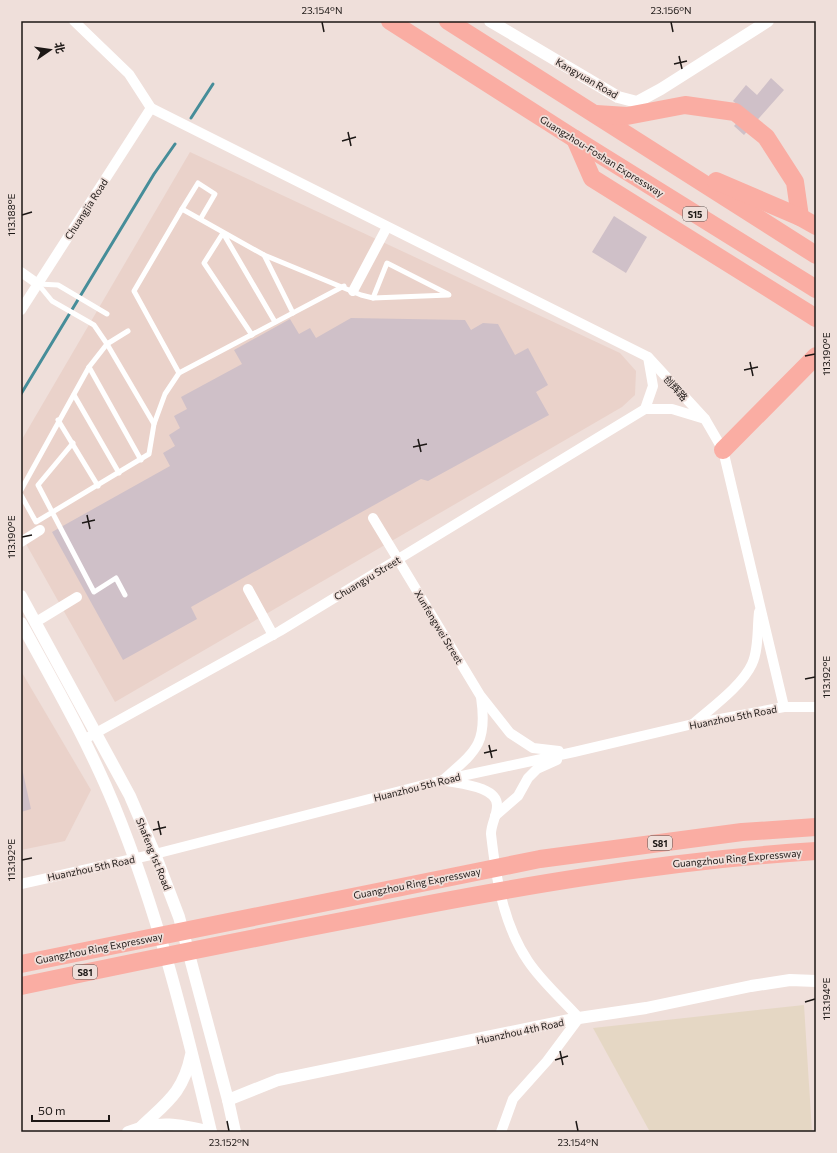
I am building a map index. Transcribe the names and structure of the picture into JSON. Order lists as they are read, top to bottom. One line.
{"streets":{"highway":["Guangzhou-Foshan Expressway","S15","S81","Guangzhou Ring Expressway"],"street":["Kangyuan Road","Chuangjia Road","创辉路","Chuangyu Street","Xunfengwei Street","Huanzhou 5th Road","Shafeng 1st Road","Huanzhou 4th Road"]},"crossings":[["创辉路","Huanzhou 5th Road"],["Chuangyu Street","Xunfengwei Street"],["Chuangyu Street","Shafeng 1st Road"],["Huanzhou 5th Road","Shafeng 1st Road"],["Shafeng 1st Road","Huanzhou 4th Road"]],"scale_bar":"50 m","north":"right","coordinates":["23.154°N","23.156°N","113.188°E","113.190°E","113.192°E","113.194°E","23.152°N"]}
